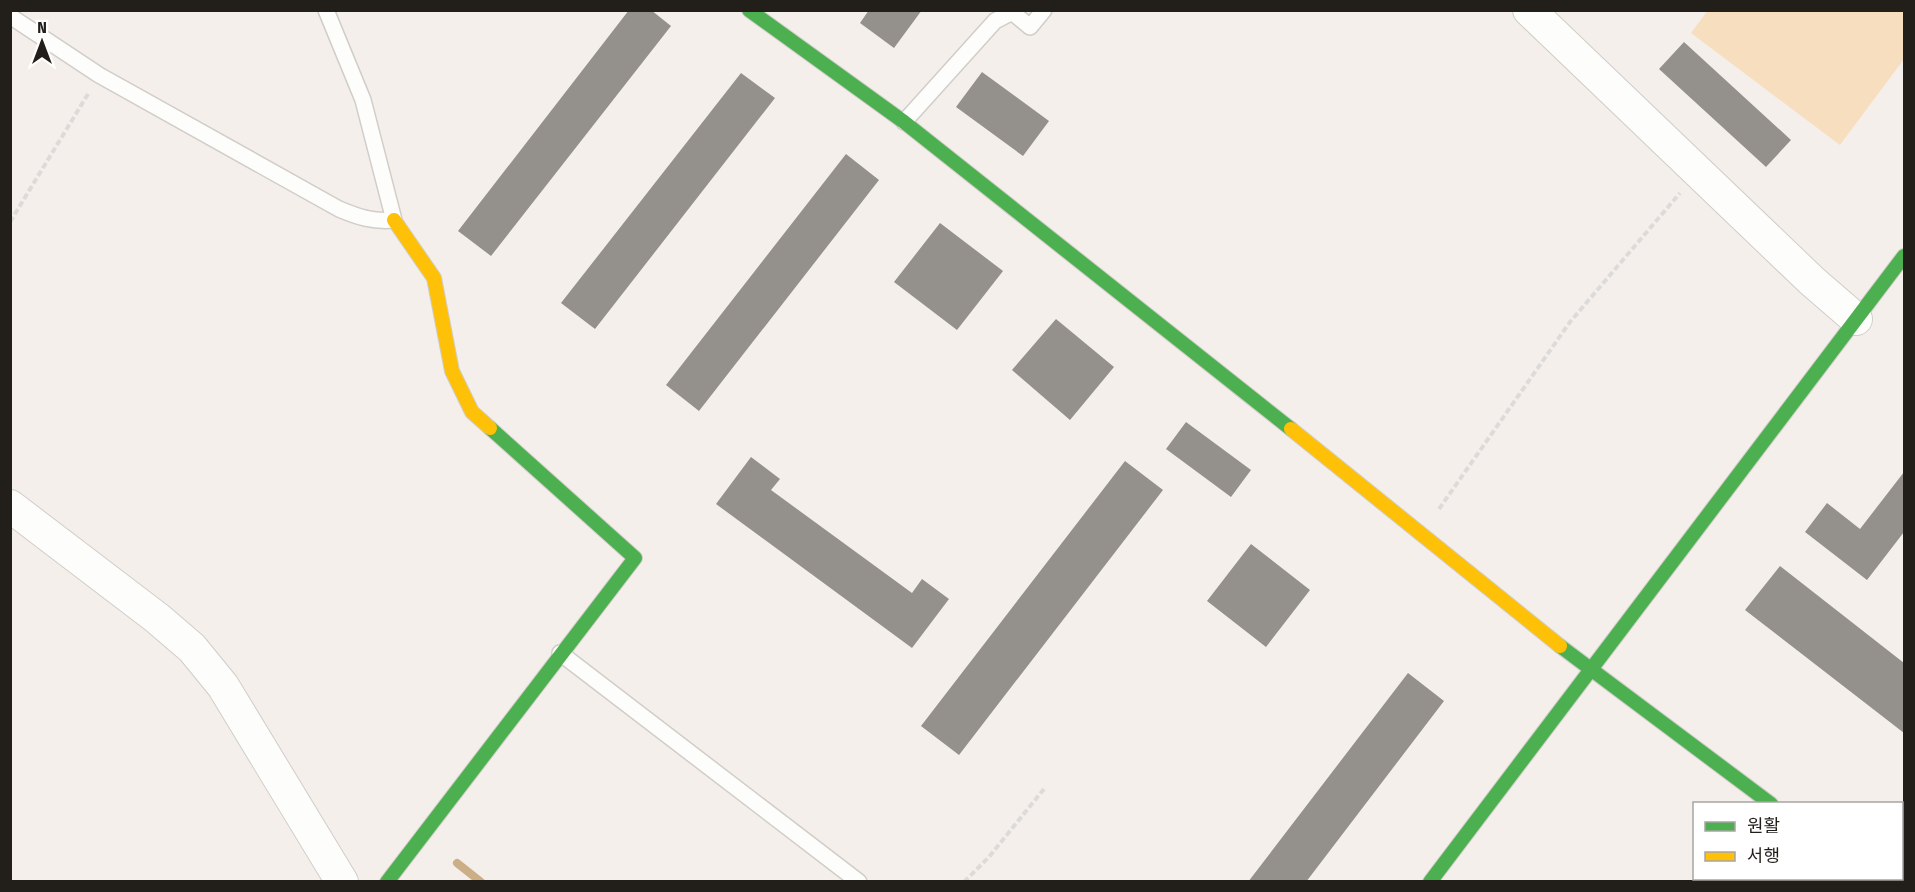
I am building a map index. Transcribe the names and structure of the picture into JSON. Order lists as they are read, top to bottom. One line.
{"legend":["원활","서행"],"north":"top"}
